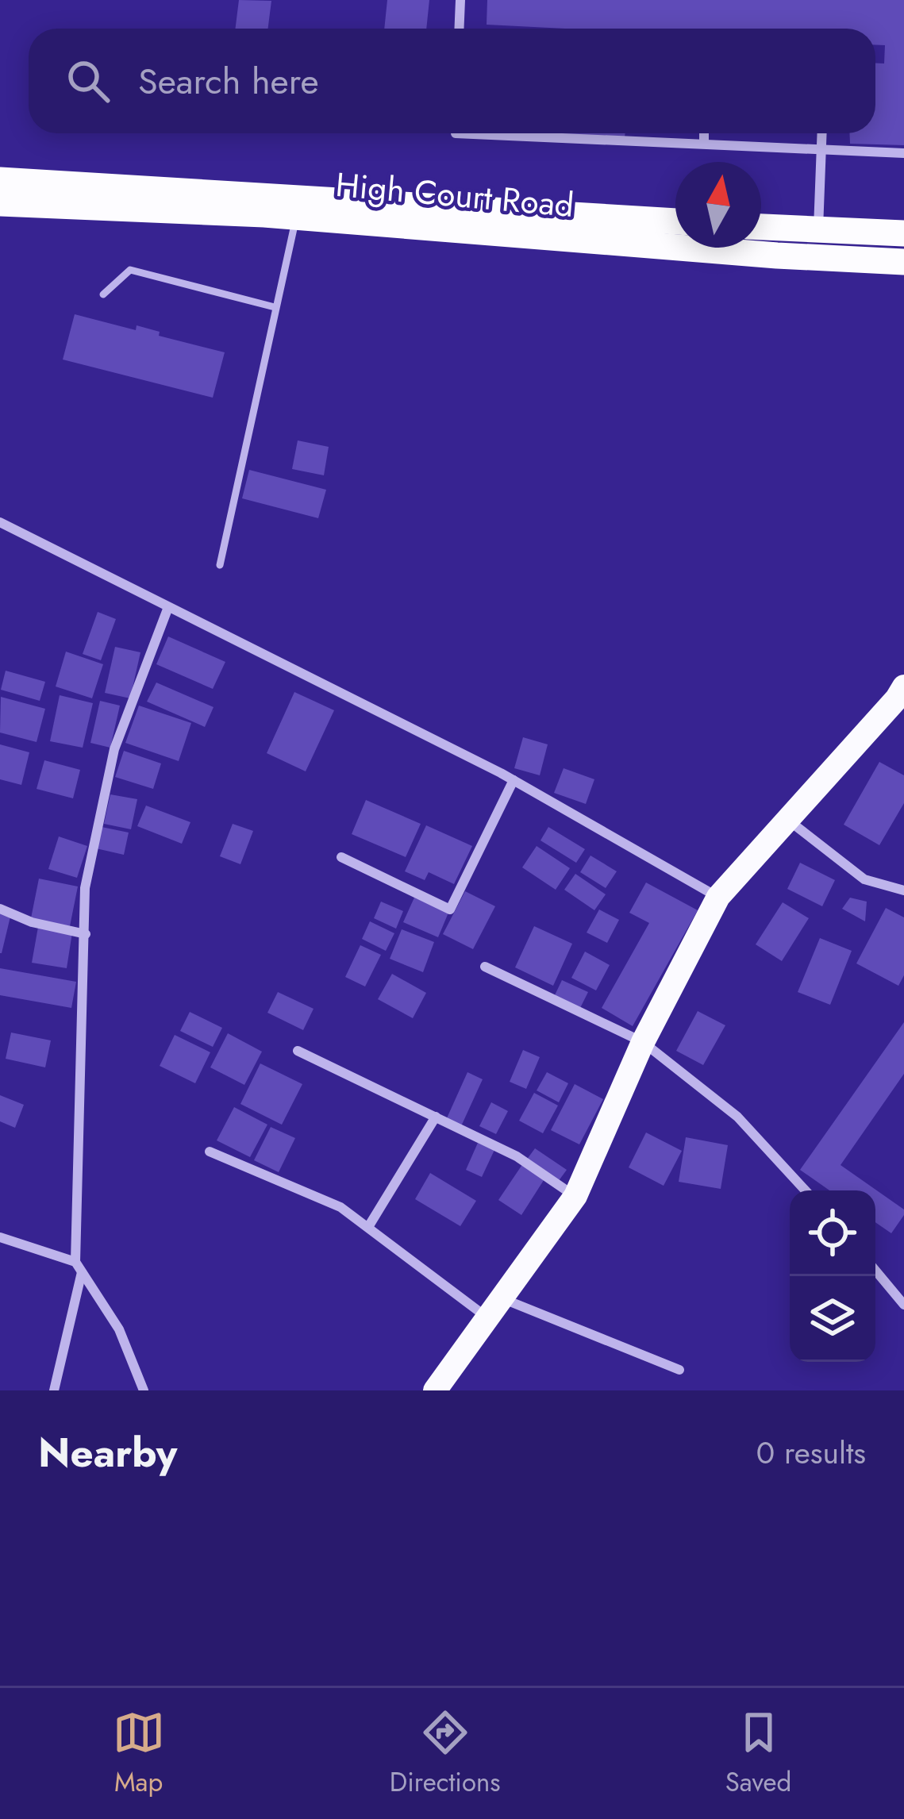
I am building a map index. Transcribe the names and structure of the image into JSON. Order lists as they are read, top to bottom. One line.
{"streets":{"highway":["High Court Road"]},"north":"top","page":{"search":"Search here","heading":["Nearby","0 results"],"nav":["Map","Directions","Saved"]}}
